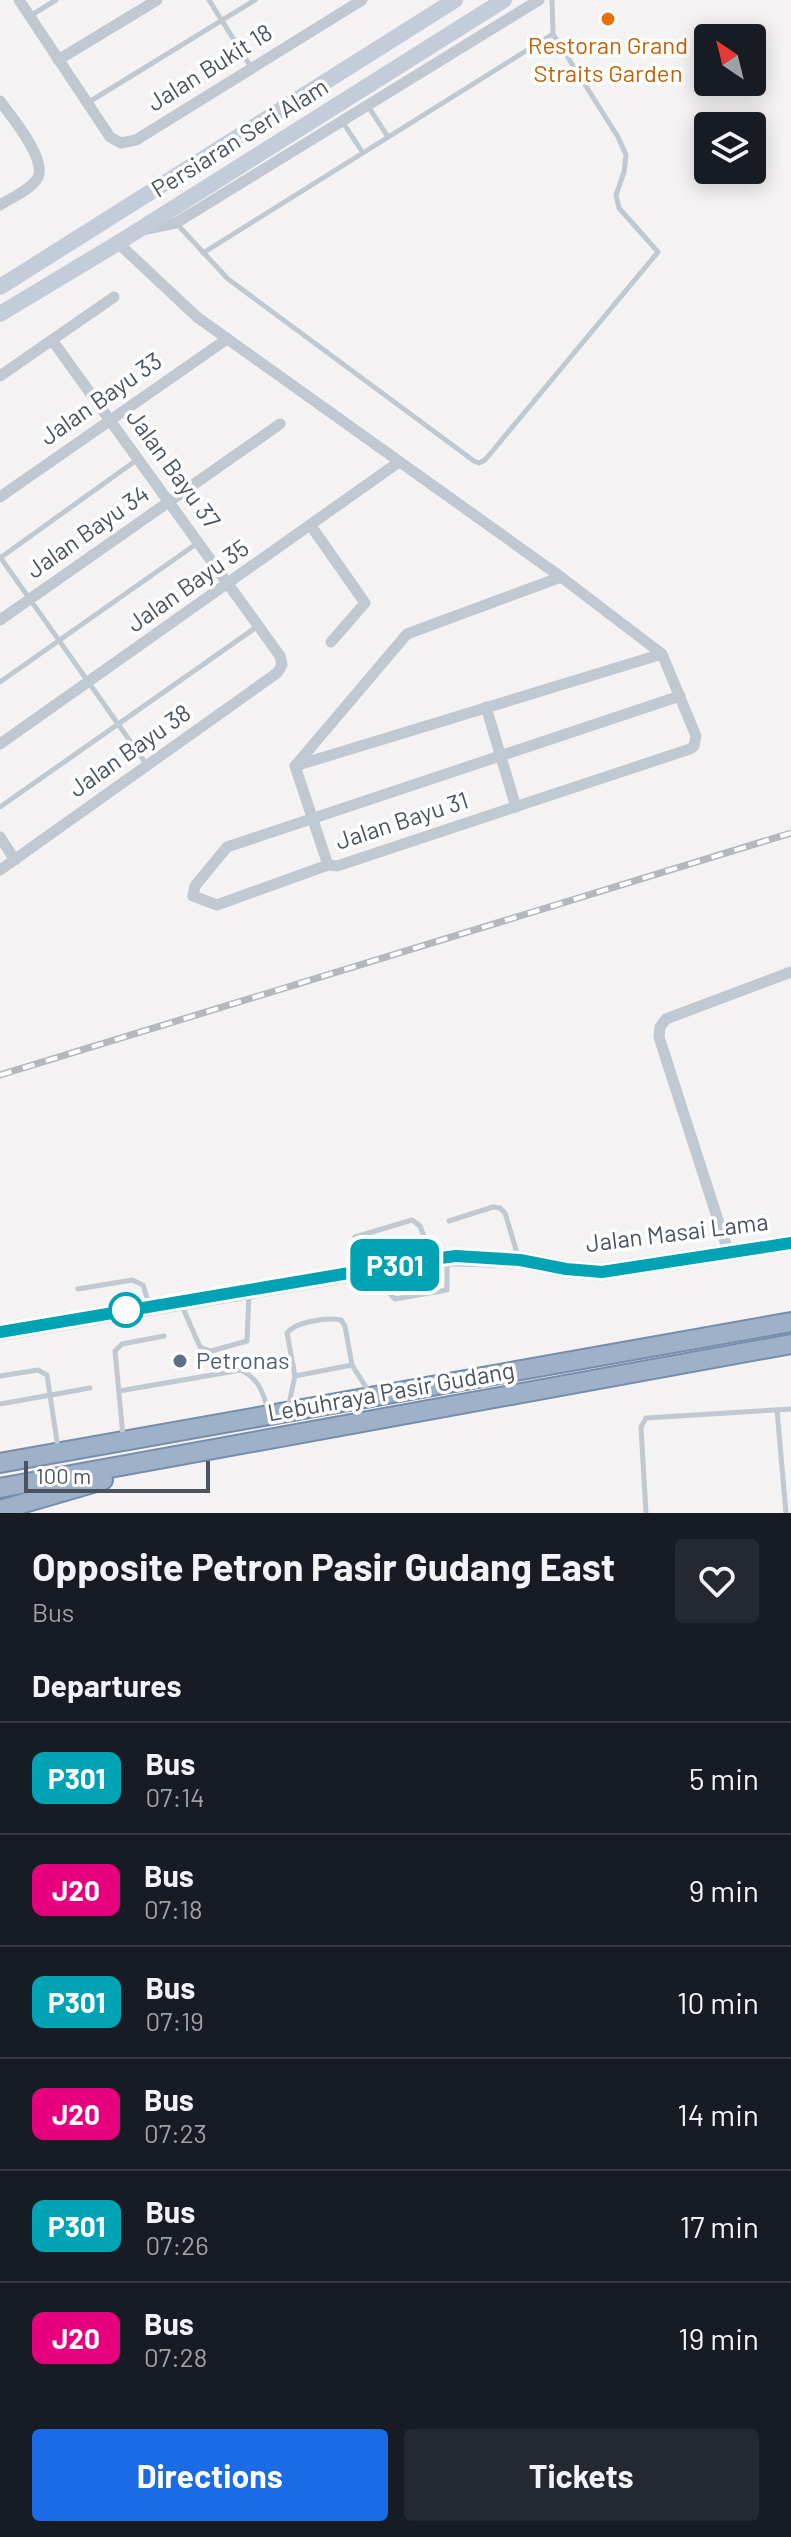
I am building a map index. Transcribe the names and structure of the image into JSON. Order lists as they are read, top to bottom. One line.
{"streets":{"highway":["Lebuhraya Pasir Gudang"],"main road":["Persiaran Seri Alam","Jalan Masai Lama"],"street":["Jalan Bukit 18","Jalan Bayu 33","Jalan Bayu 37","Jalan Bayu 34","Jalan Bayu 35","Jalan Bayu 38","Jalan Bayu 31"]},"crossings":[["Persiaran Seri Alam","Jalan Bayu 31"],["Jalan Bayu 33","Jalan Bayu 37"],["Jalan Bayu 33","Jalan Bayu 31"],["Jalan Bayu 37","Jalan Bayu 34"],["Jalan Bayu 37","Jalan Bayu 35"],["Jalan Bayu 37","Jalan Bayu 38"],["Jalan Bayu 35","Jalan Bayu 31"]],"places":["Restoran Grand Straits Garden","Petronas"],"lines":["bus line P301"],"scale_bar":"100 m","north":"top left","page":{"on_map":"P301","scale":"100 m","heading":[["Opposite Petron Pasir Gudang East","Bus"],"Departures"],"list":[{"mark":"P301","name":"Bus","note":"07:14","value":"5 min"},{"mark":"J20","name":"Bus","note":"07:18","value":"9 min"},{"mark":"P301","name":"Bus","note":"07:19","value":"10 min"},{"mark":"J20","name":"Bus","note":"07:23","value":"14 min"},{"mark":"P301","name":"Bus","note":"07:26","value":"17 min"},{"mark":"J20","name":"Bus","note":"07:28","value":"19 min"}],"buttons":["Directions","Tickets"]}}
